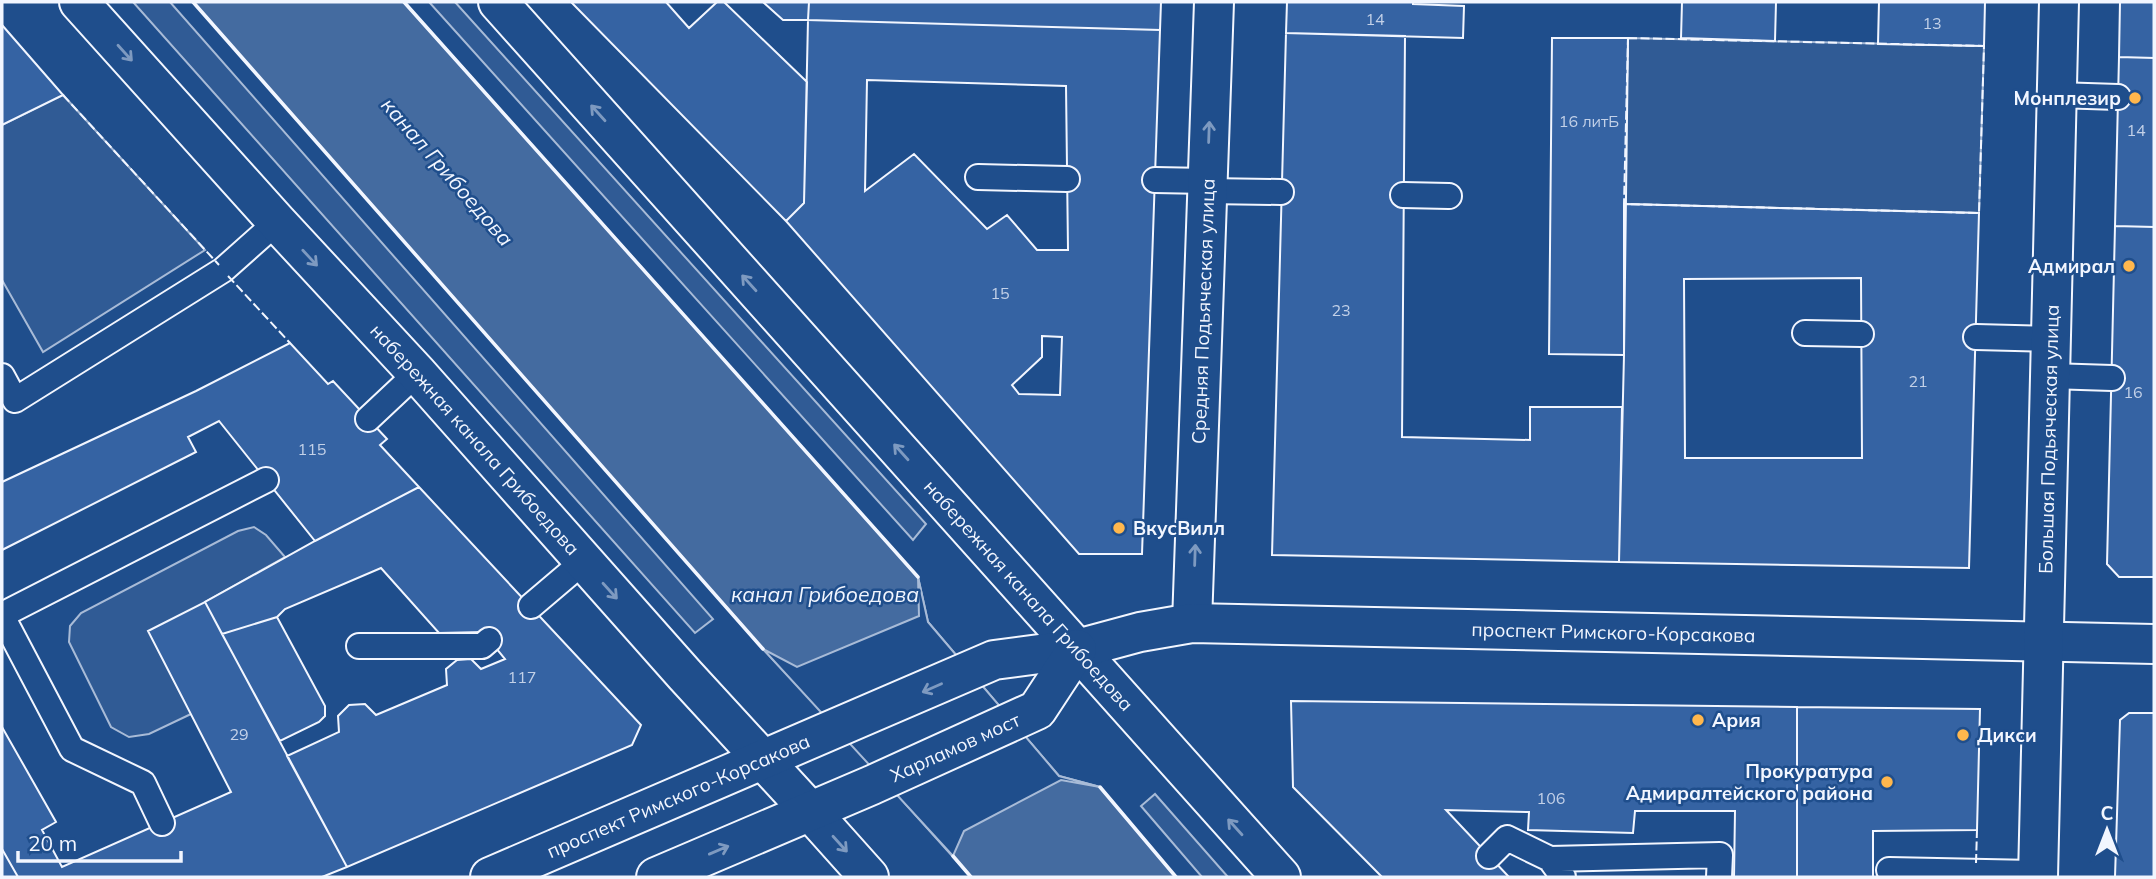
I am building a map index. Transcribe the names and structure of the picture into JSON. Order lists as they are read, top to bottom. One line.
{"streets":{"street":["Средняя Подьяческая улица","набережная канала Грибоедова","Большая Подьяческая улица","проспект Римского-Корсакова","Харламов мост"]},"crossings":[["Средняя Подьяческая улица","проспект Римского-Корсакова"],["набережная канала Грибоедова","проспект Римского-Корсакова"],["набережная канала Грибоедова","Харламов мост"],["Большая Подьяческая улица","проспект Римского-Корсакова"],["проспект Римского-Корсакова","Харламов мост"]],"one_way":["Средняя Подьяческая улица"],"water":["канал Грибоедова"],"places":["Монплезир","Адмирал","ВкусВилл","Ария","Дикси","Прокуратура Адмиралтейского района"],"house_numbers":["14","13","16 литБ","14","15","23","21","16","115","117","29","106"],"scale_bar":"20 m","north":"top"}
